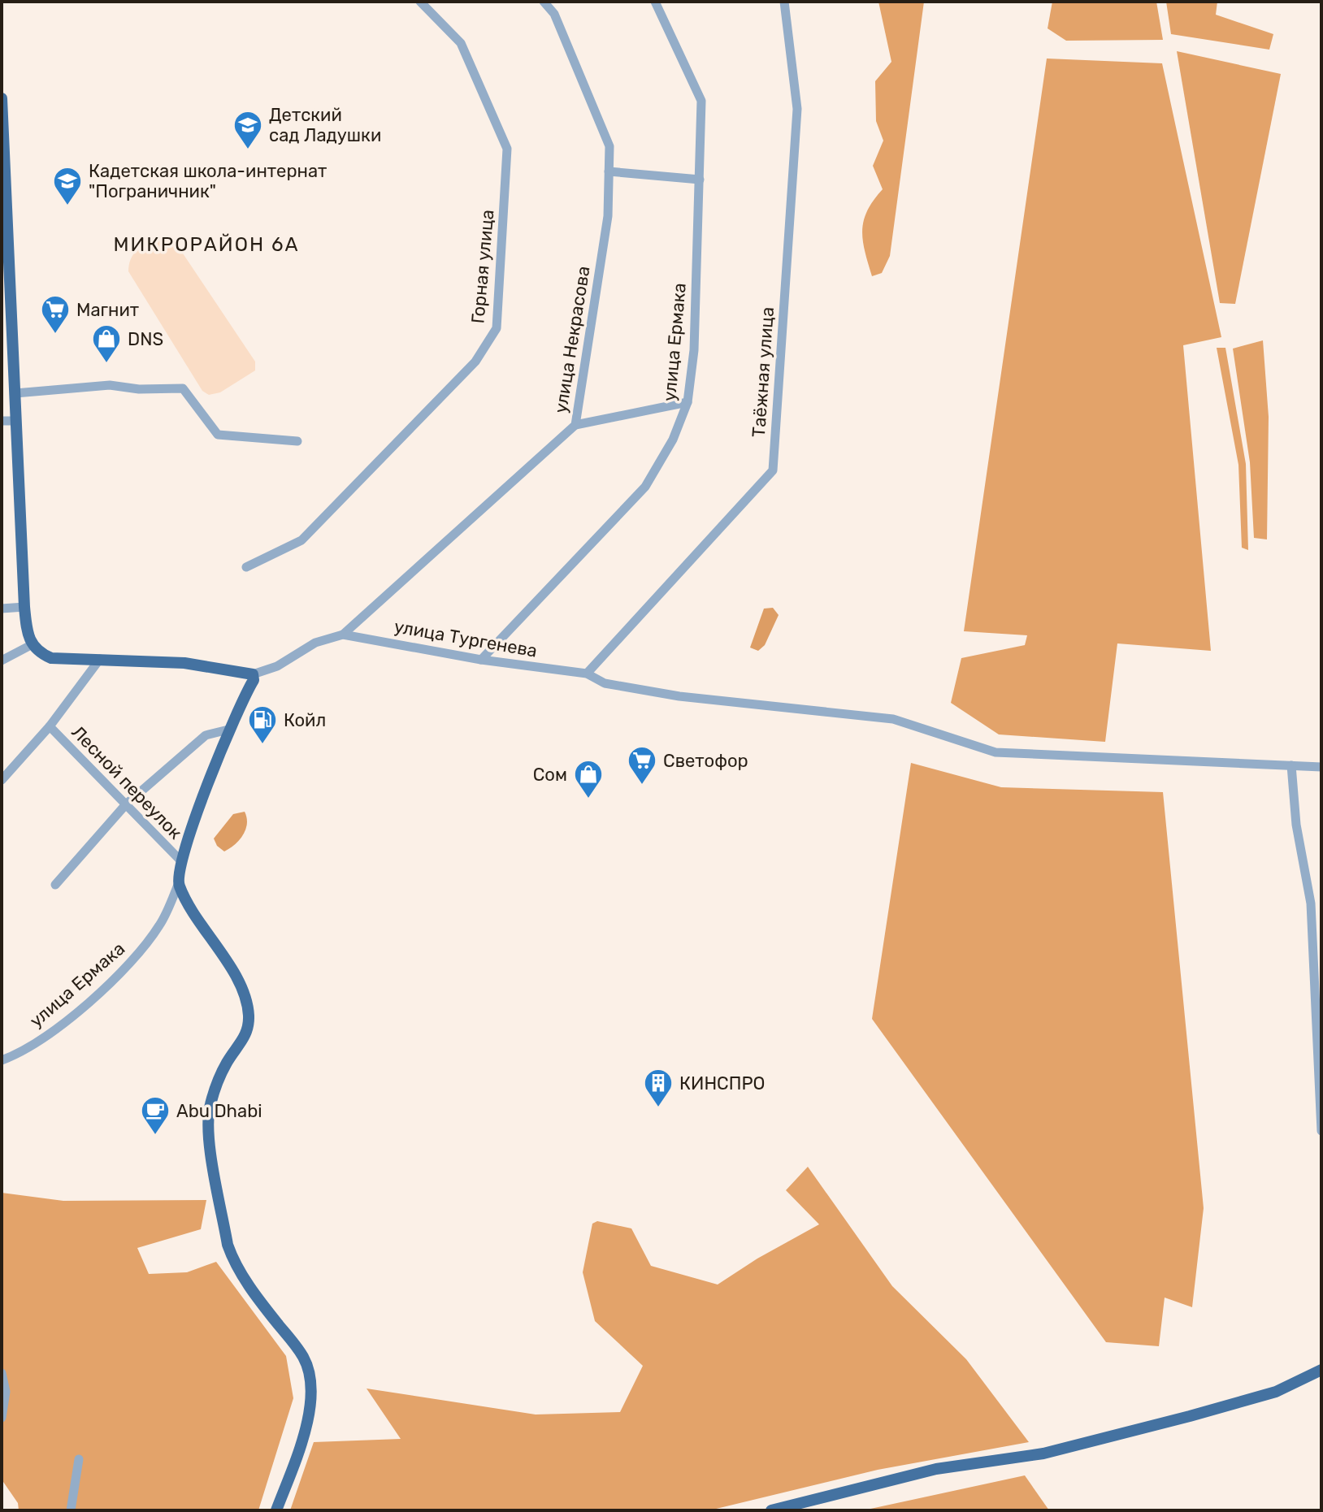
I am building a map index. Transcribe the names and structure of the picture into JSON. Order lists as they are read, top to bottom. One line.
{"streets":{"street":["Горная улица","улица Некрасова","улица Ермака","Таёжная улица","улица Тургенева","Лесной переулок"]},"crossings":[["улица Некрасова","улица Тургенева"],["улица Ермака","улица Тургенева"],["Таёжная улица","улица Тургенева"]],"districts":["МИКРОРАЙОН 6А"],"places":{"school or university":["Детский сад Ладушки","Кадетская школа-интернат \"Пограничник\""],"supermarket":["Магнит","Светофор"],"shop":["DNS","Сом"],"fuel station":["Койл"],"building":["КИНСПРО"],"cafe":["Abu Dhabi"]}}
